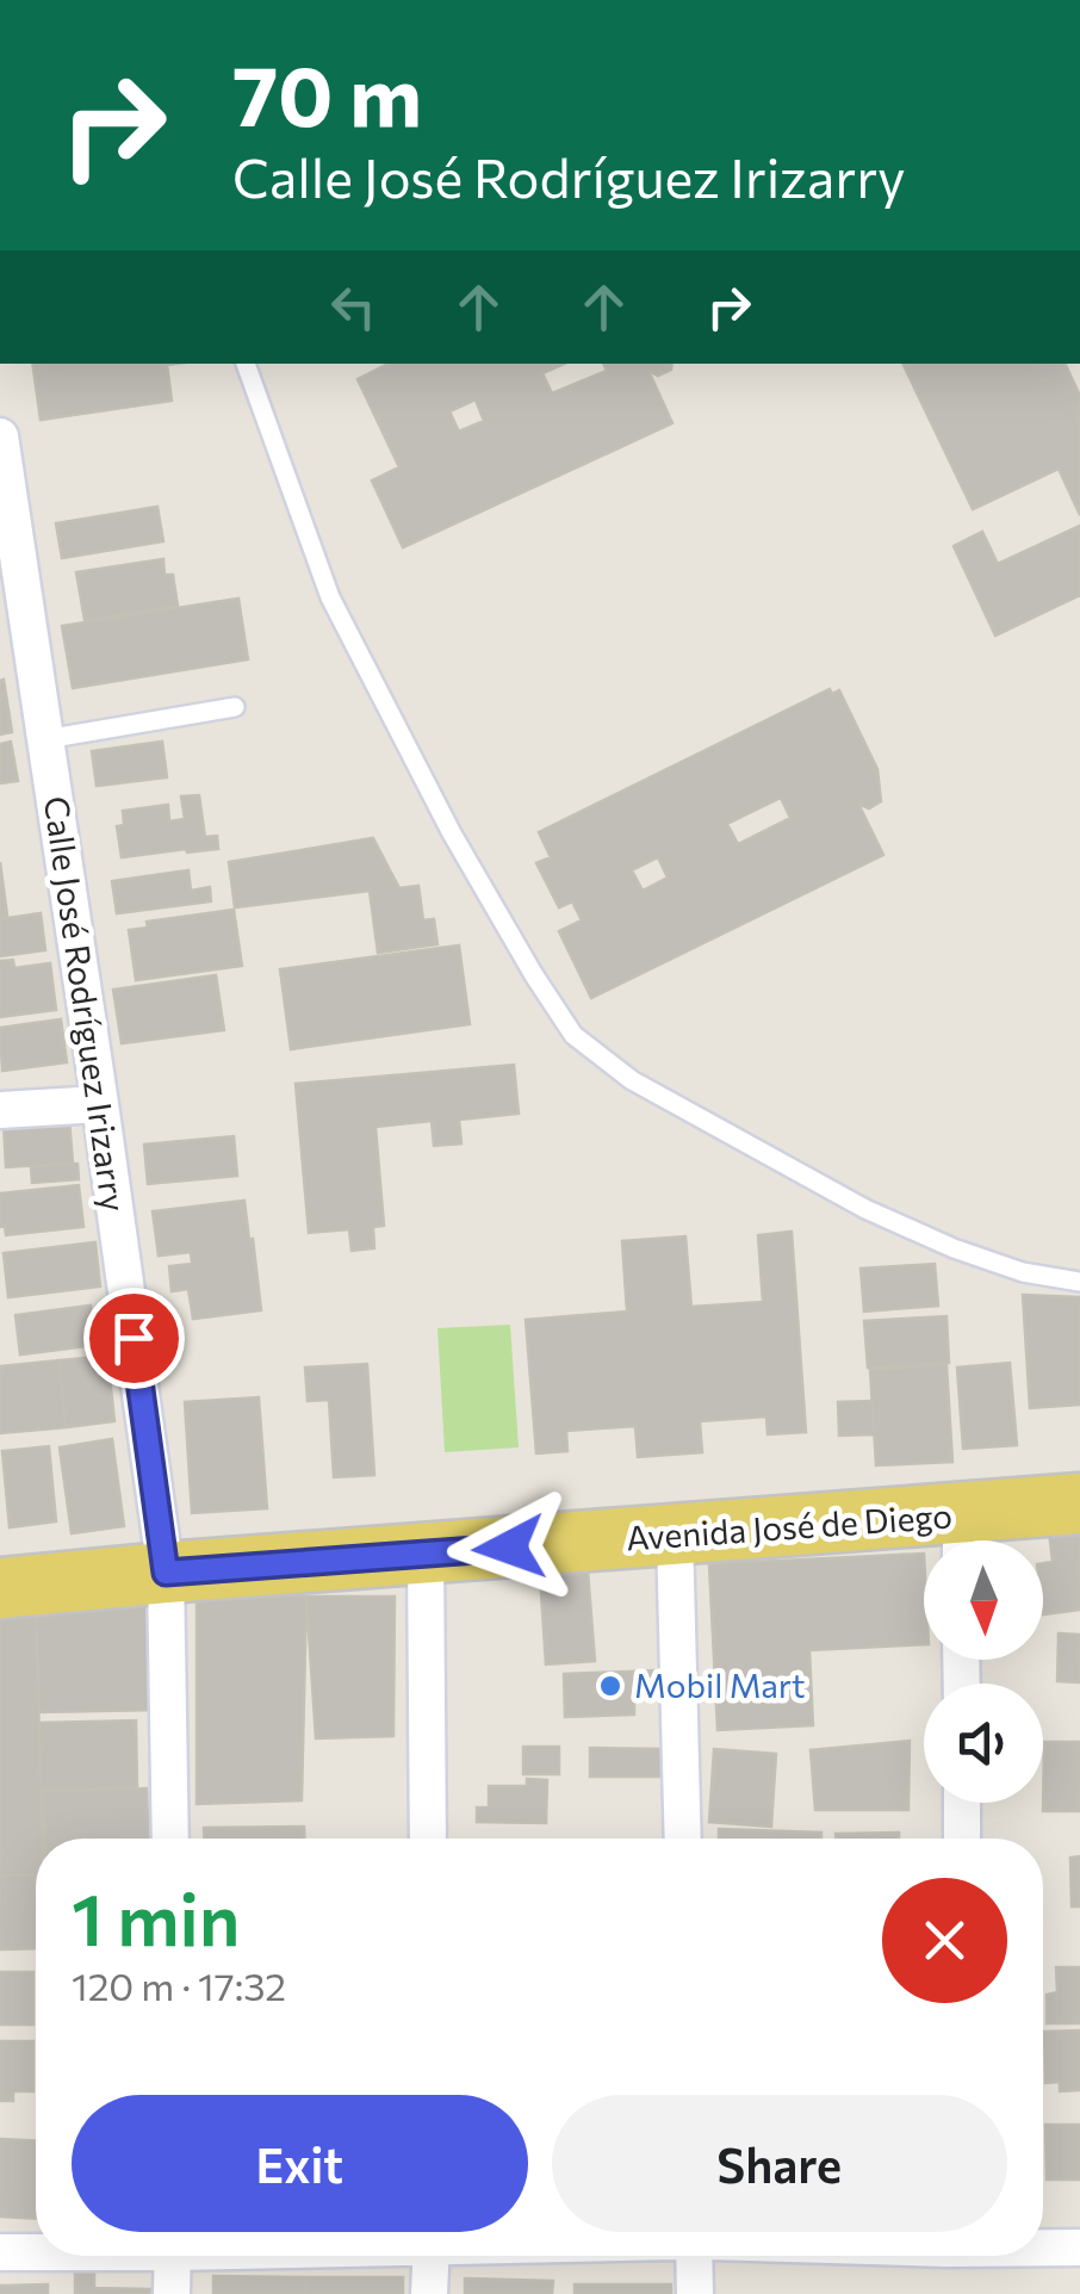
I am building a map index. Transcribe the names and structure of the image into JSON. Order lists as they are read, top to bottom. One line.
{"streets":{"main road":["Avenida José de Diego"],"street":["Calle José Rodríguez Irizarry"]},"crossings":[["Calle José Rodríguez Irizarry","Avenida José de Diego"]],"places":["Mobil Mart"],"north":"bottom","page":{"turn":["70 m","Calle José Rodríguez Irizarry"],"heading":["1 min","120 m · 17:32"],"buttons":["Exit","Share"]}}
